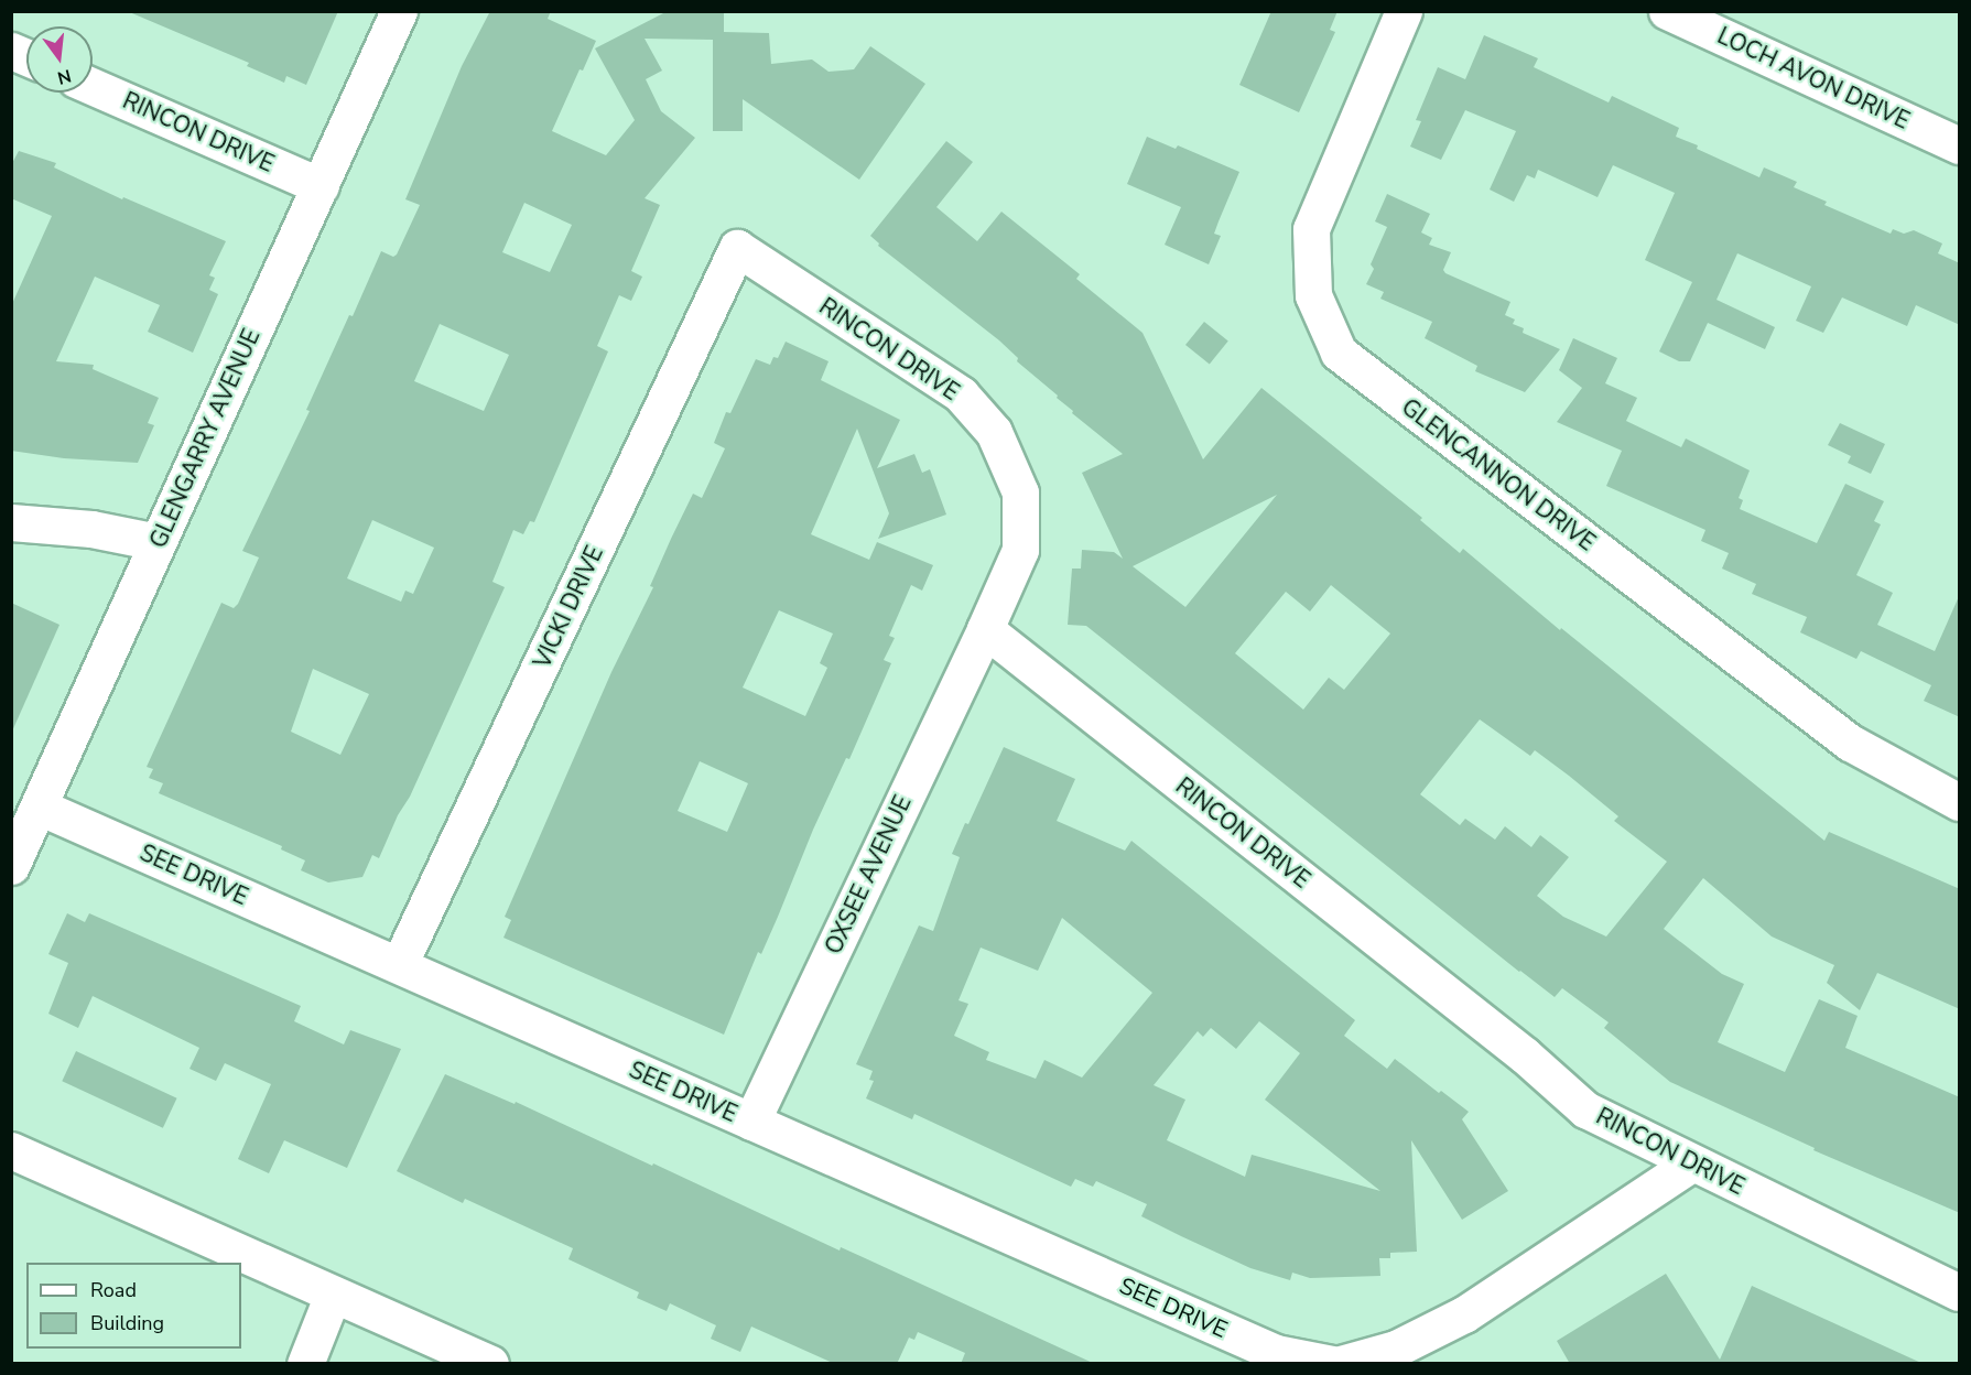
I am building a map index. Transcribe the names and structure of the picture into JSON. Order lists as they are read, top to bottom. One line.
{"streets":{"street":["LOCH AVON DRIVE","RINCON DRIVE","GLENGARRY AVENUE","GLENCANNON DRIVE","VICKI DRIVE","SEE DRIVE","OXSEE AVENUE"]},"crossings":[["RINCON DRIVE","GLENGARRY AVENUE"],["RINCON DRIVE","VICKI DRIVE"],["RINCON DRIVE","OXSEE AVENUE"],["GLENGARRY AVENUE","SEE DRIVE"],["VICKI DRIVE","SEE DRIVE"],["SEE DRIVE","OXSEE AVENUE"]],"legend":["Road","Building"],"north":"bottom"}
